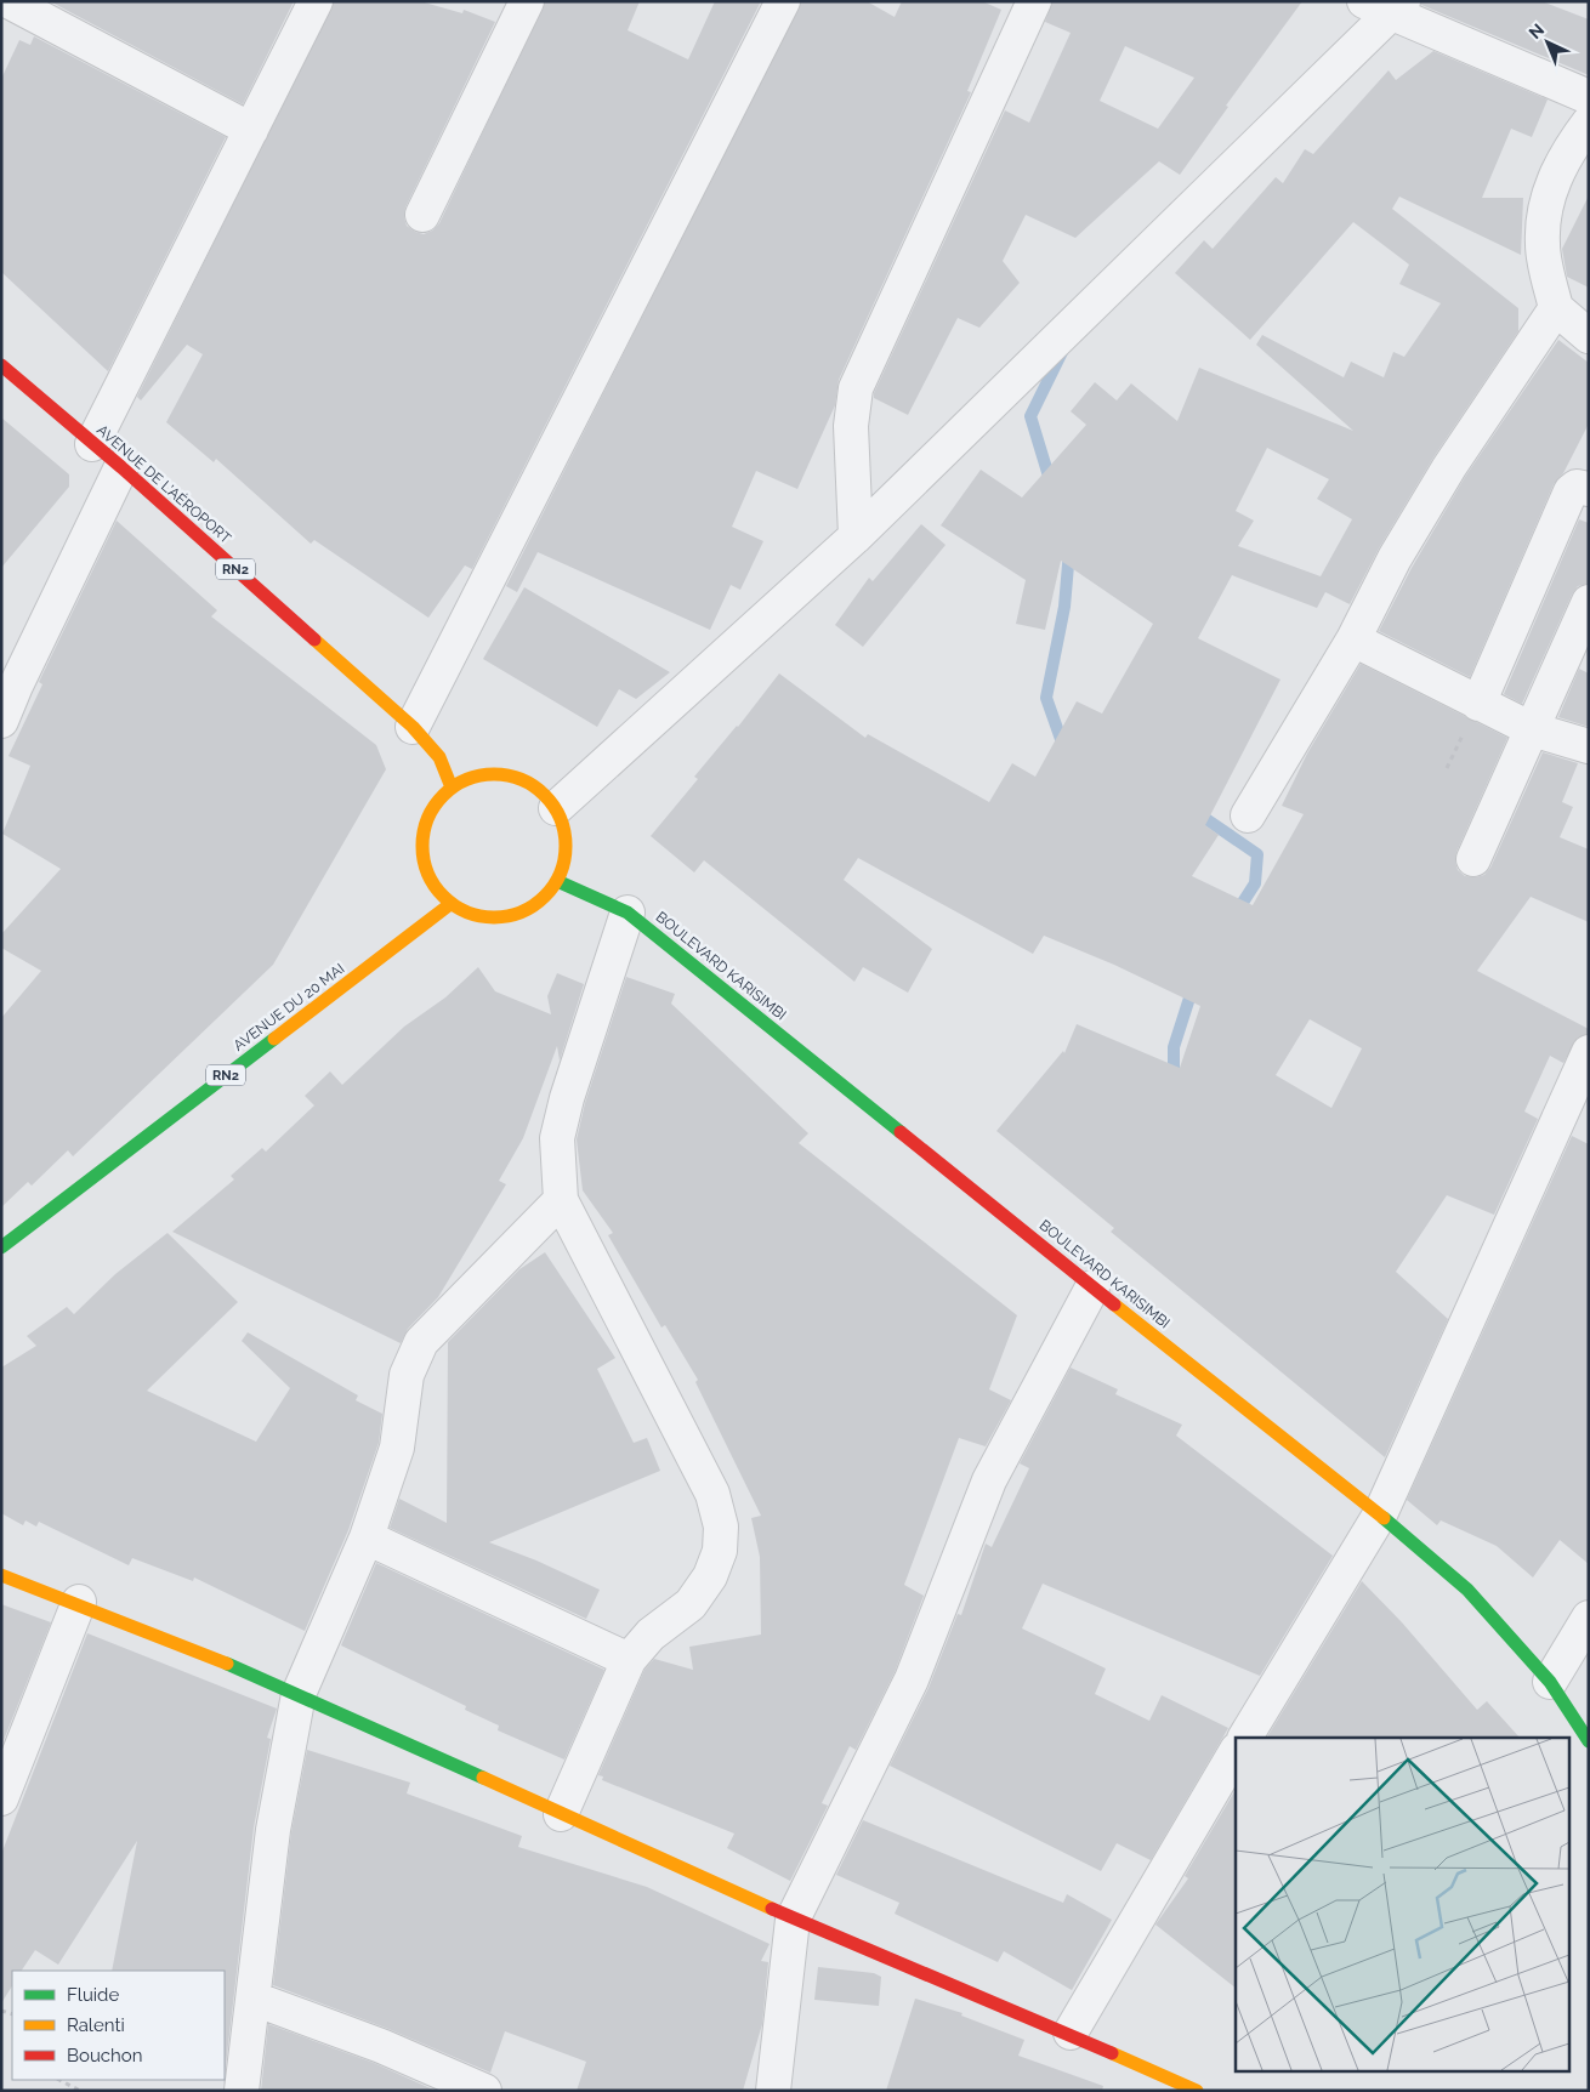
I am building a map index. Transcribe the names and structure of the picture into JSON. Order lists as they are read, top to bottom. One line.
{"streets":{"main road":["AVENUE DE L'AÉROPORT","RN2","BOULEVARD KARISIMBI","AVENUE DU 20 MAI"]},"crossings":[["AVENUE DE L'AÉROPORT","BOULEVARD KARISIMBI"],["AVENUE DE L'AÉROPORT","AVENUE DU 20 MAI"],["BOULEVARD KARISIMBI","AVENUE DU 20 MAI"]],"legend":["Fluide","Ralenti","Bouchon"],"north":"top left"}
